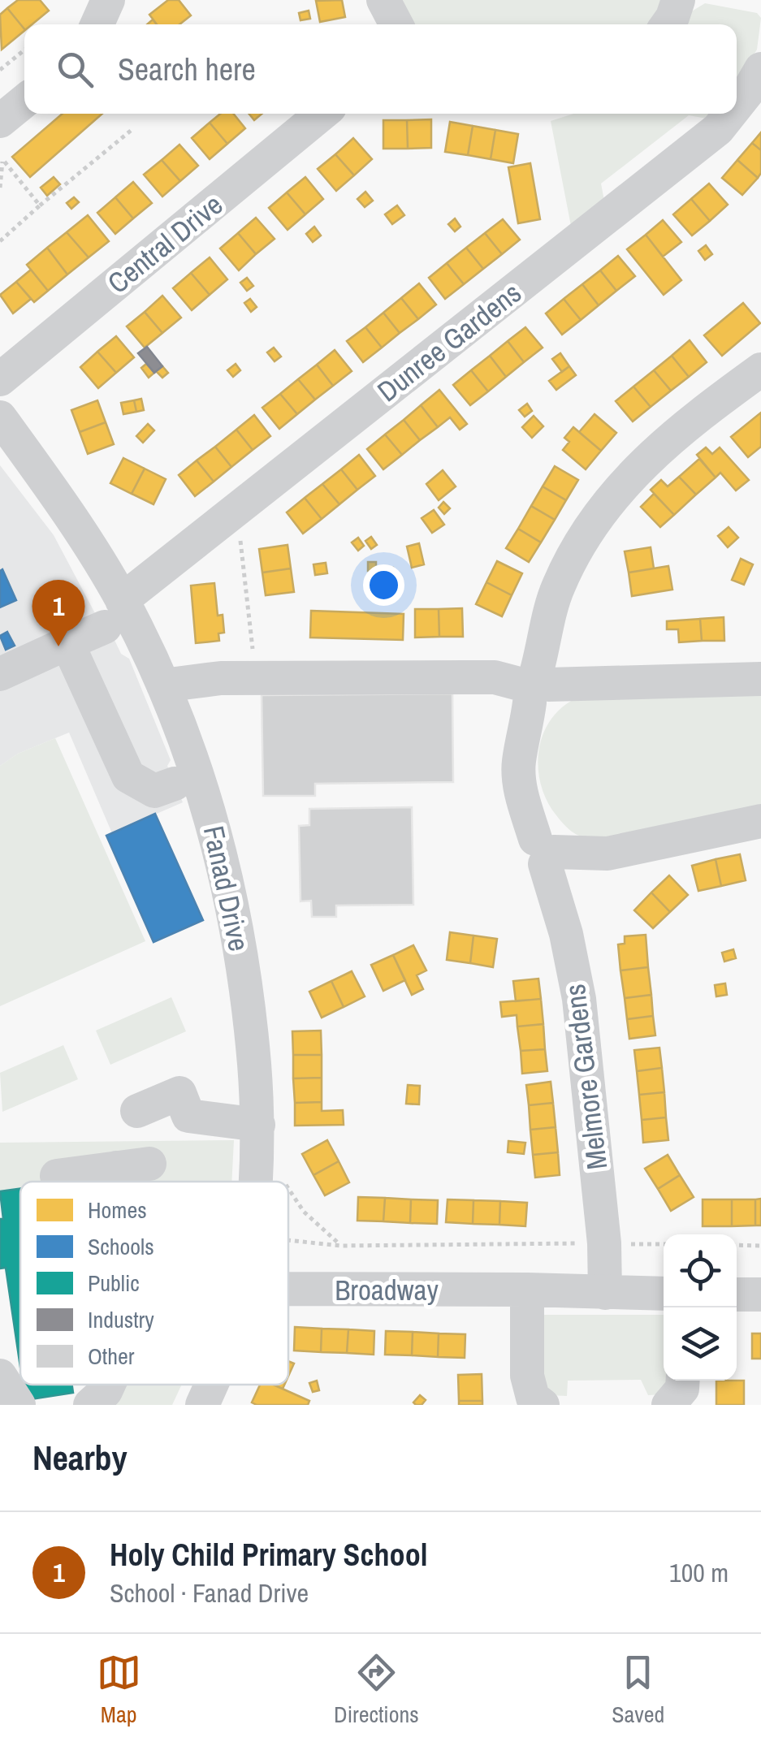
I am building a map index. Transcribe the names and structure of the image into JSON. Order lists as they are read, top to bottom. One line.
{"streets":{"street":["Central Drive","Dunree Gardens","Fanad Drive","Melmore Gardens","Broadway"]},"crossings":[["Dunree Gardens","Fanad Drive"],["Melmore Gardens","Broadway"]],"legend":["Homes","Schools","Public","Industry","Other"],"page":{"search":"Search here","pins":"1","heading":"Nearby","list":[{"mark":"1","name":"Holy Child Primary School","note":"School · Fanad Drive","value":"100 m"}],"nav":["Map","Directions","Saved"]}}
